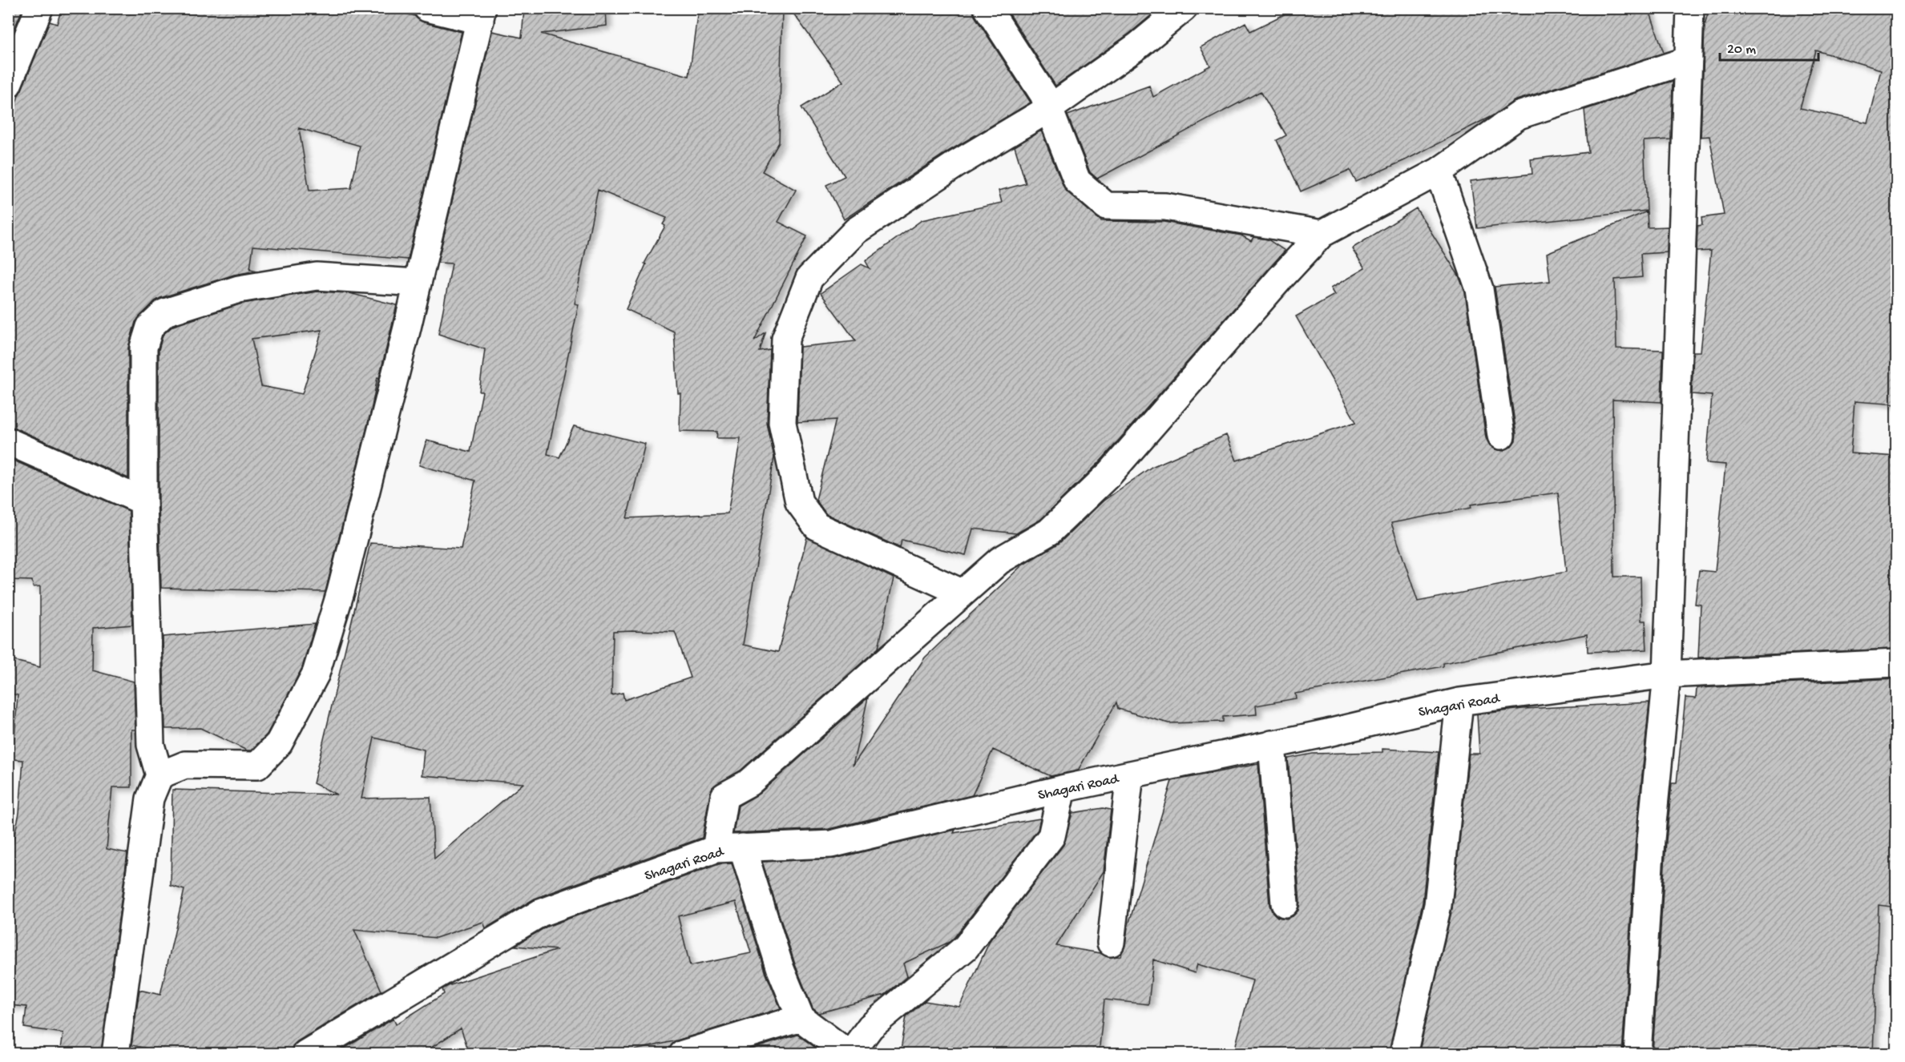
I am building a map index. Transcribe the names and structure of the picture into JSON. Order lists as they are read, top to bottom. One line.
{"streets":{"street":["Shagari Road"]},"scale_bar":"20 m"}
